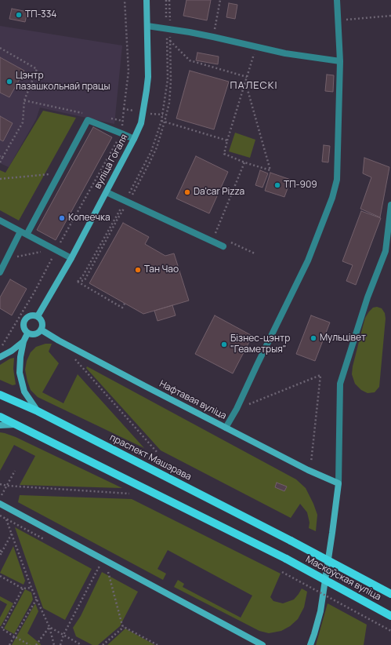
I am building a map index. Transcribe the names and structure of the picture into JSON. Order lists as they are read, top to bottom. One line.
{"streets":{"main road":["праспект Машэрава","Маскоўская вуліца"],"street":["вуліца Гогаля","Нафтавая вуліца"]},"crossings":[["вуліца Гогаля","Нафтавая вуліца"],["праспект Машэрава","Маскоўская вуліца"]],"districts":["ПАЛЕСКІ"],"places":["ТП-334","Цэнтр пазашкольнай працы","ТП-909","Da'car Pizza","Копеечка","Тан Чао","Мульцівет","Бізнес-цэнтр \"Геаметрыя\""]}
